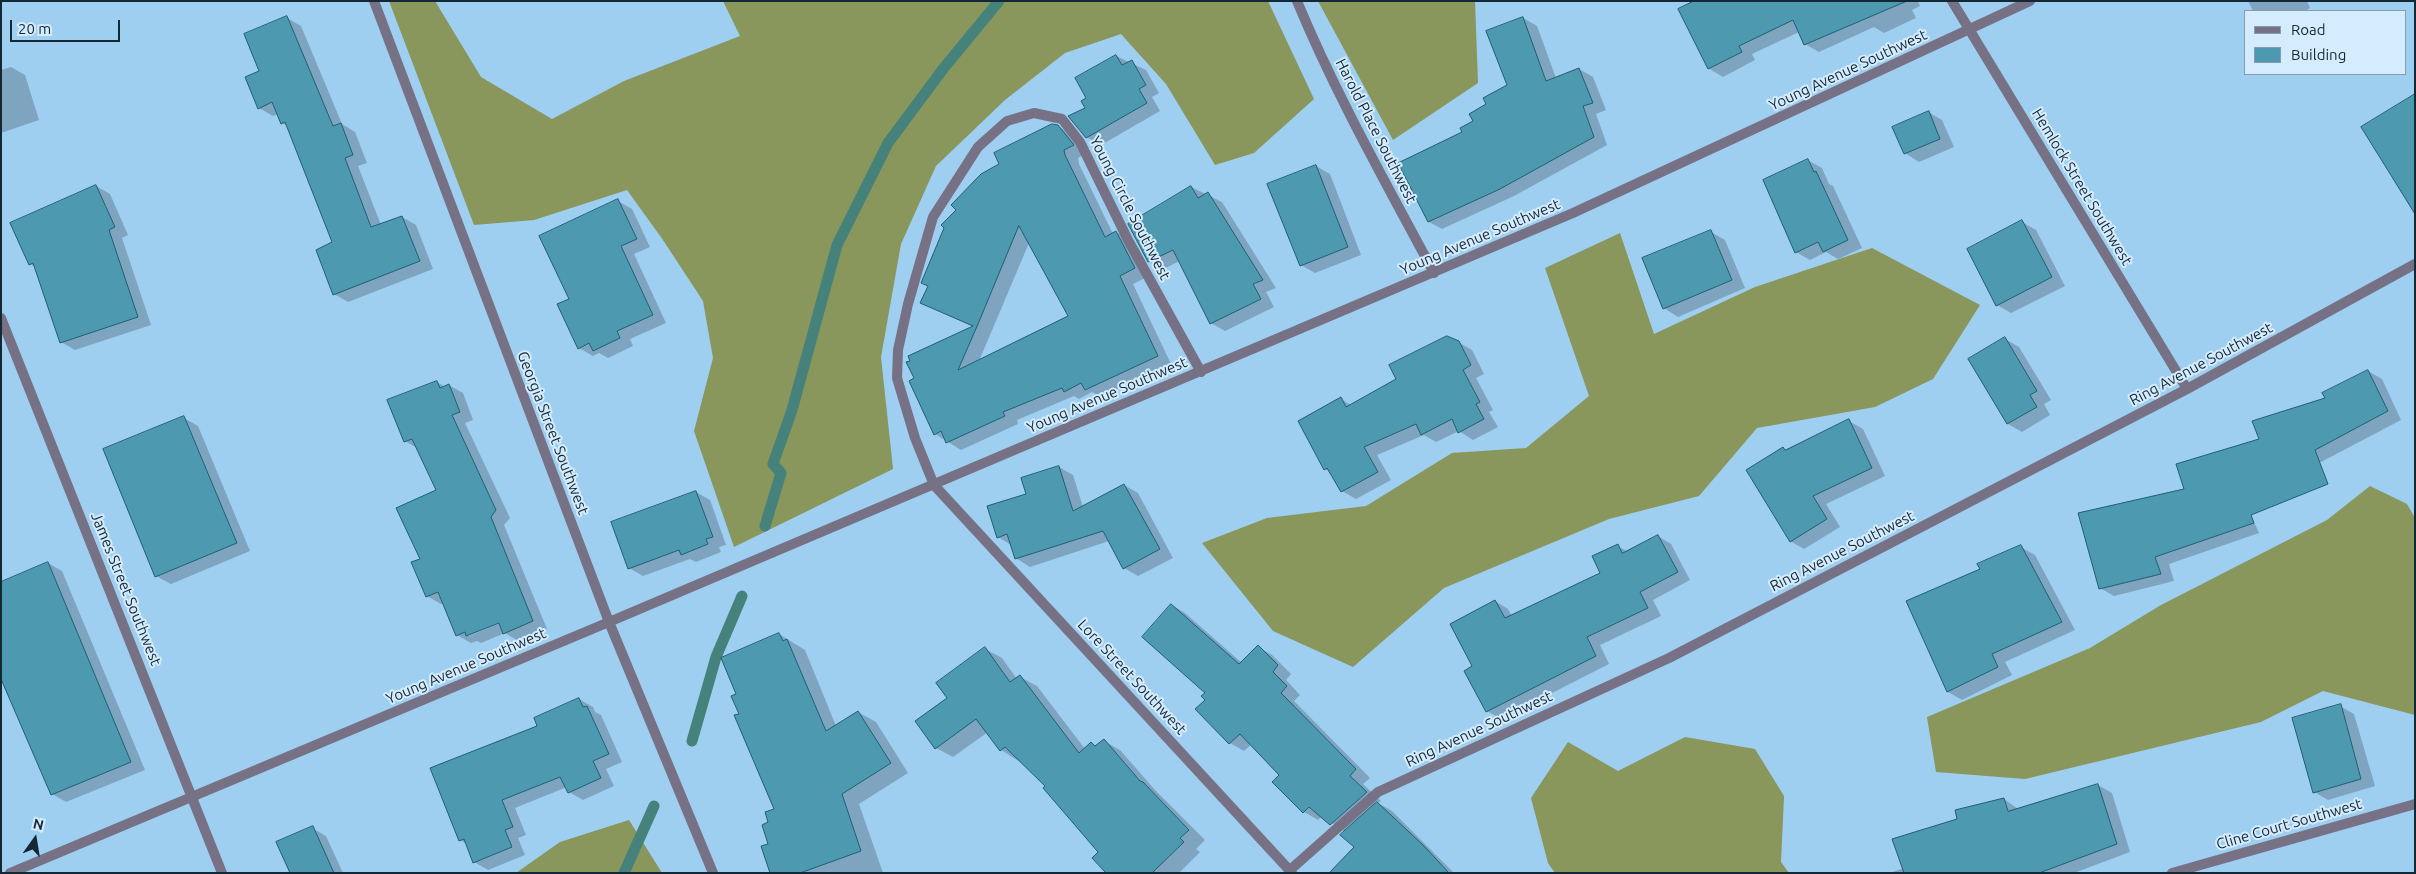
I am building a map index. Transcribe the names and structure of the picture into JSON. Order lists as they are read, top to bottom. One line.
{"streets":{"street":["Young Avenue Southwest","Harold Place Southwest","Hemlock Street Southwest","Young Circle Southwest","Ring Avenue Southwest","Georgia Street Southwest","James Street Southwest","Lore Street Southwest","Cline Court Southwest"]},"crossings":[["Young Avenue Southwest","Harold Place Southwest"],["Young Avenue Southwest","Hemlock Street Southwest"],["Young Avenue Southwest","Young Circle Southwest"],["Young Avenue Southwest","Georgia Street Southwest"],["Young Avenue Southwest","James Street Southwest"],["Young Avenue Southwest","Lore Street Southwest"],["Hemlock Street Southwest","Ring Avenue Southwest"],["Young Circle Southwest","Lore Street Southwest"],["Ring Avenue Southwest","Lore Street Southwest"]],"legend":["Road","Building"],"scale_bar":"20 m","north":"top"}
